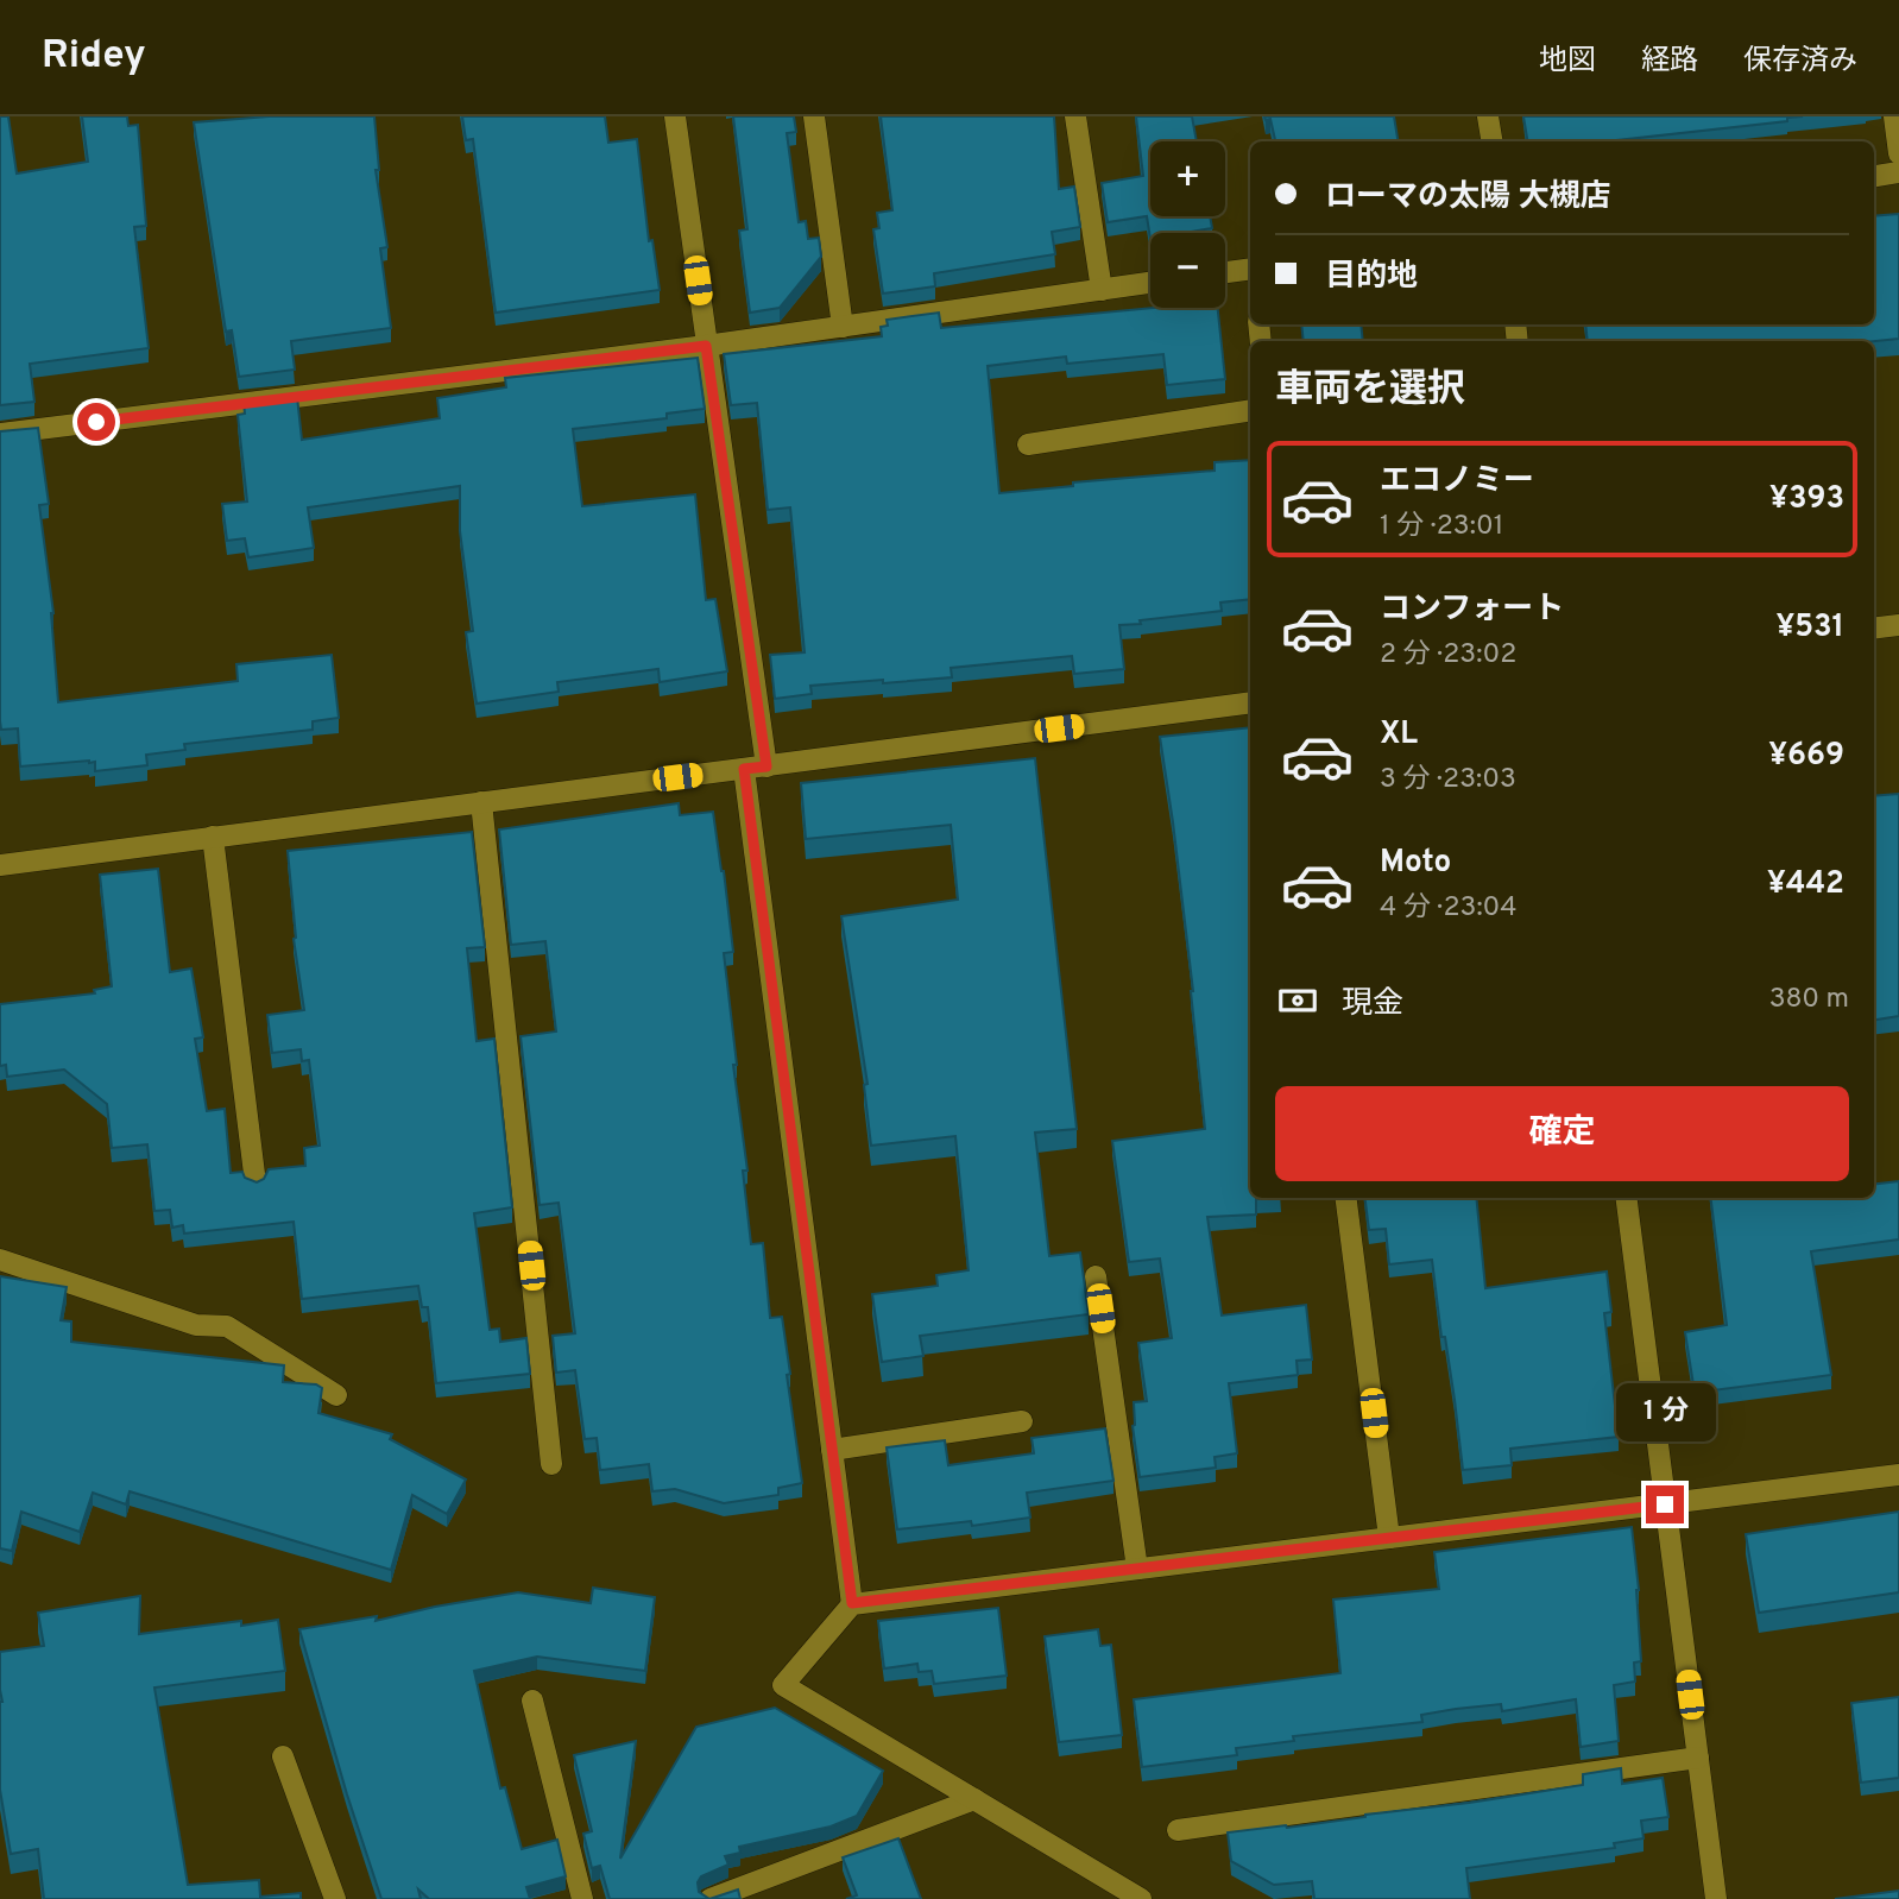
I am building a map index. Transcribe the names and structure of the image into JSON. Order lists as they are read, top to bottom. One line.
{"page":{"header":"Ridey","nav":["地図","経路","保存済み"],"map_buttons":["+","−"],"banner":["ローマの太陽 大槻店","目的地"],"heading":"車両を選択","list":[{"name":"エコノミー","note":"1 分 · 23:01","value":"¥393"},{"name":"コンフォート","note":"2 分 · 23:02","value":"¥531"},{"name":"XL","note":"3 分 · 23:03","value":"¥669"},{"name":"Moto","note":"4 分 · 23:04","value":"¥442"}],"pay":["現金","380 m"],"buttons":"確定","bubble":"1 分"}}
